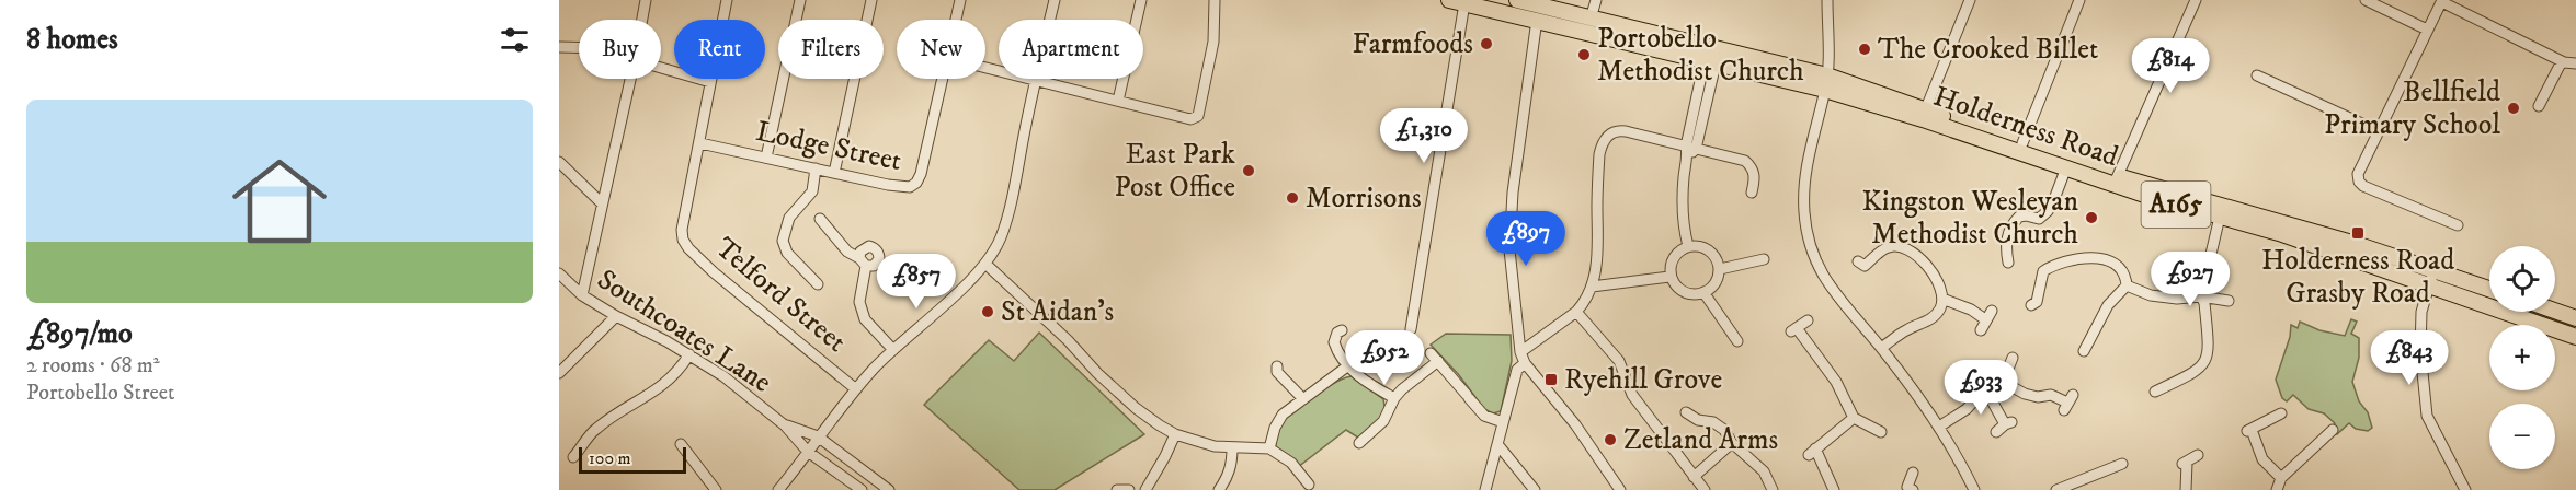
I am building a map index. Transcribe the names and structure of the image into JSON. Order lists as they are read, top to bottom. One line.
{"streets":{"highway":["Holderness Road","A165"],"street":["Lodge Street","Telford Street","Southcoates Lane"]},"crossings":[["Lodge Street","Telford Street"]],"places":{"other":["Farmfoods","The Crooked Billet","Portobello Methodist Church","Bellfield Primary School","East Park Post Office","Morrisons","Kingston Wesleyan Methodist Church","St Aidan's","Zetland Arms"],"transit":["Holderness Road Grasby Road","Ryehill Grove"]},"scale_bar":"100 m","page":{"heading":"8 homes","chip":["Buy","Rent","Filters","New","Apartment"],"price":["£814","£1,310","£897","£927","£857","£952","£843","£933"],"list":[{"name":"£897/mo","note":"2 rooms · 68 m² · Portobello Street"}],"map_buttons":["+","−"],"scale":"100 m"}}
